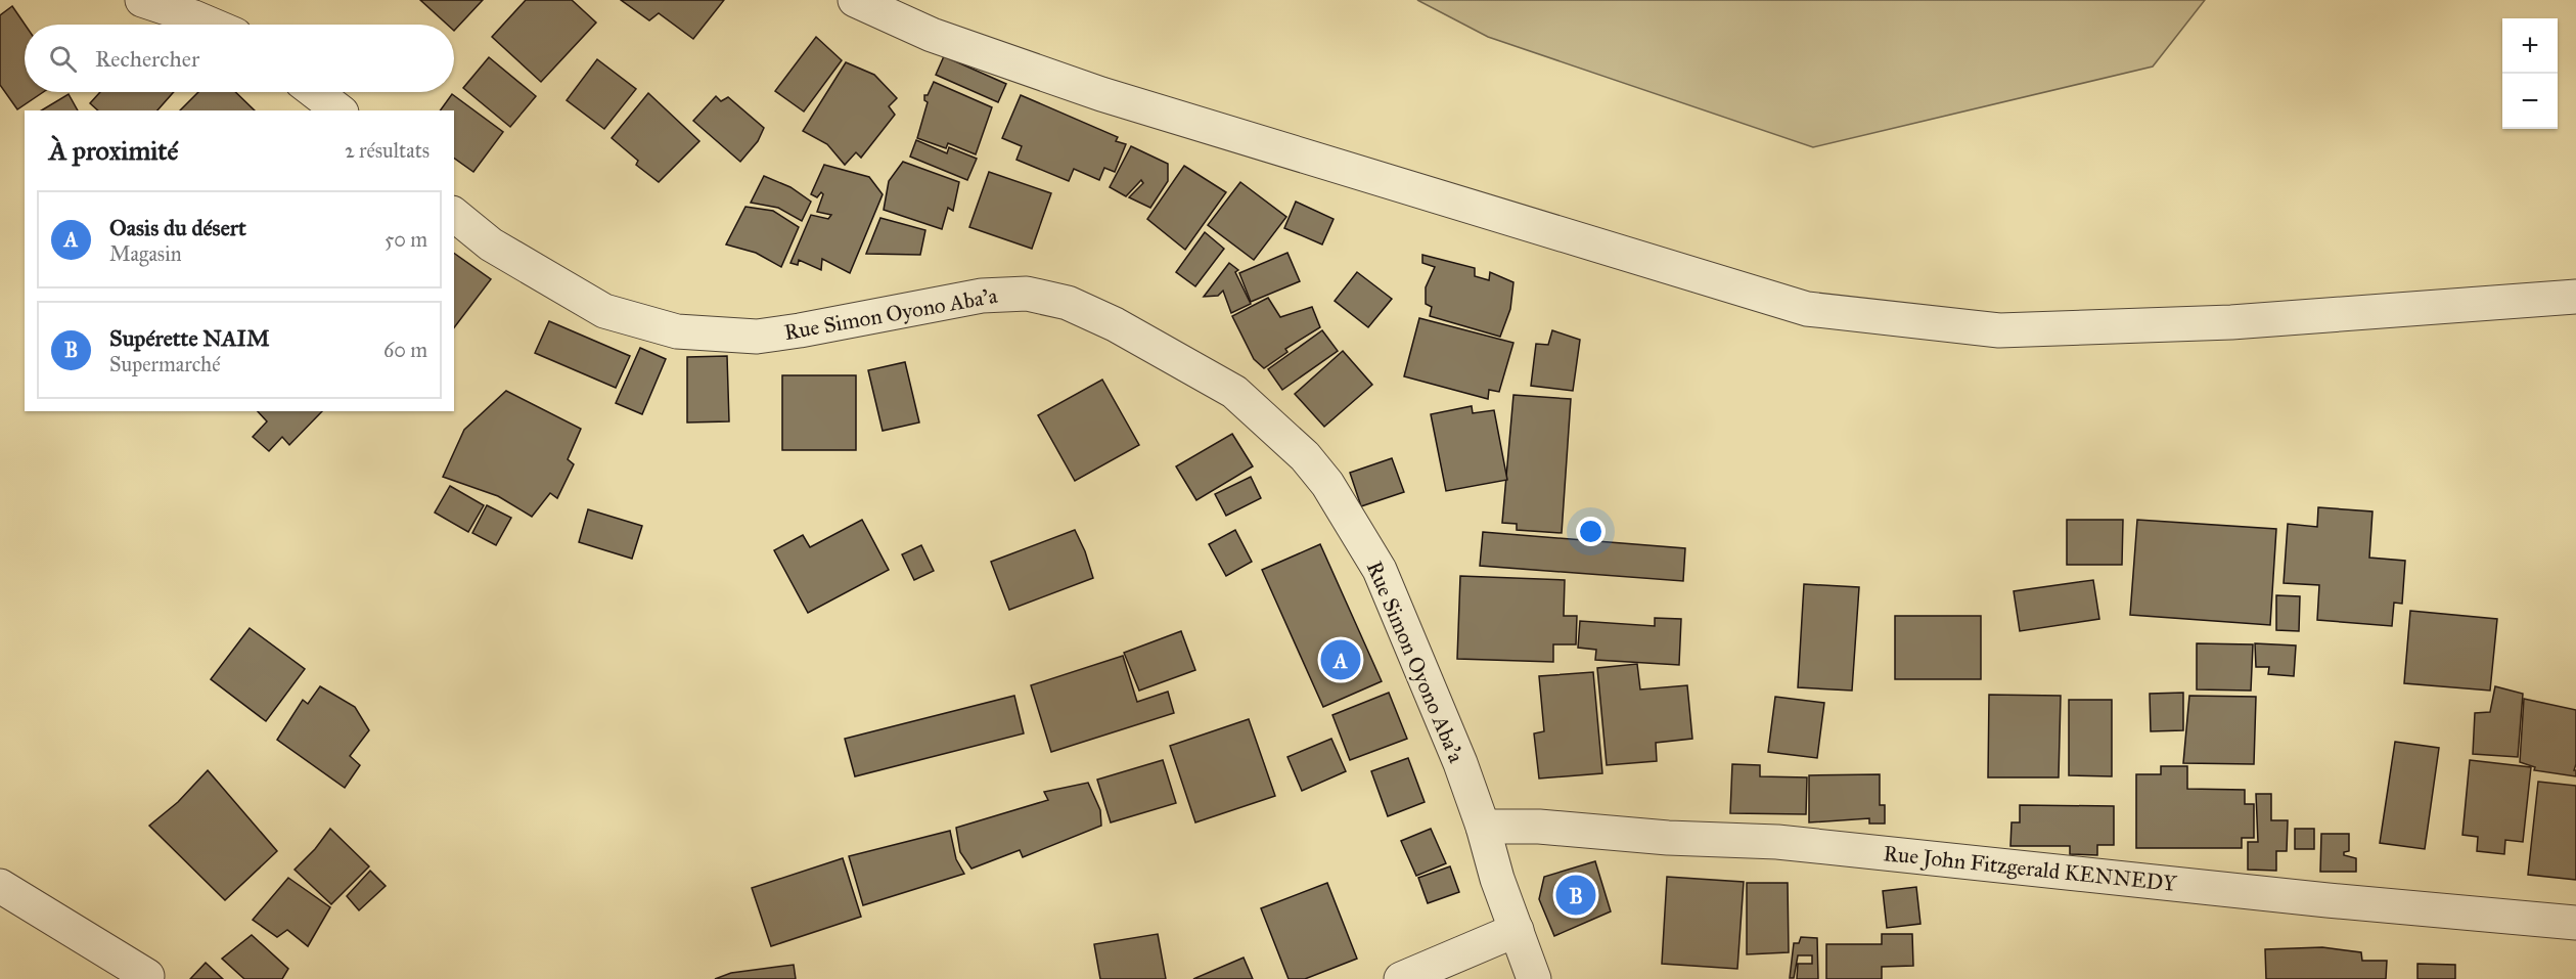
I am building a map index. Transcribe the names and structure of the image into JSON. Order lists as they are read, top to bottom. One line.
{"streets":{"street":["Rue Simon Oyono Aba'a","Rue John Fitzgerald KENNEDY"]},"crossings":[["Rue Simon Oyono Aba'a","Rue John Fitzgerald KENNEDY"]],"page":{"map_buttons":["+","−"],"search":"Rechercher","heading":["À proximité","2 résultats"],"list":[{"mark":"A","name":"Oasis du désert","note":"Magasin","value":"50 m"},{"mark":"B","name":"Supérette NAIM","note":"Supermarché","value":"60 m"}],"pins":["A","B"]}}
